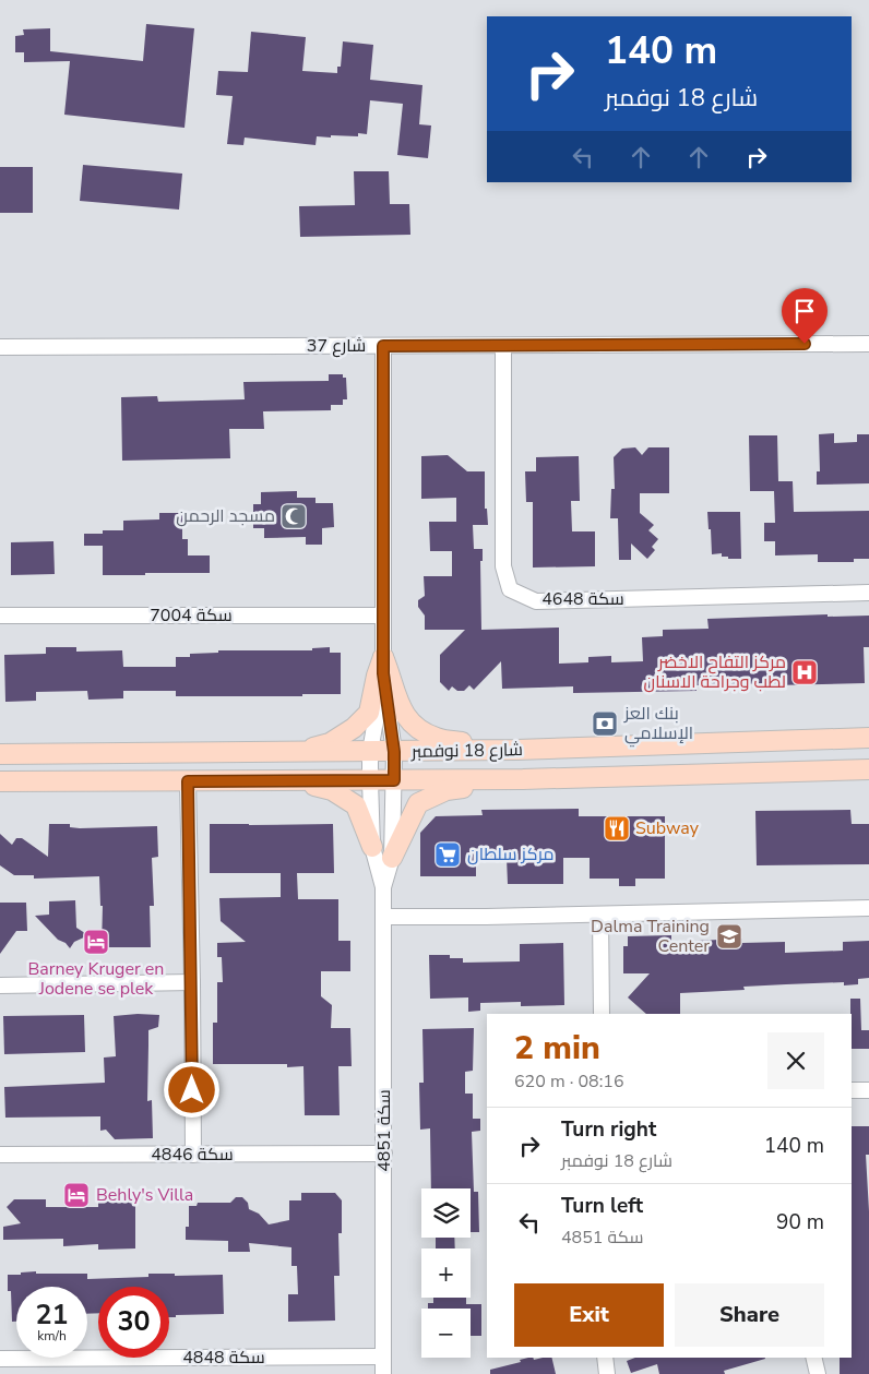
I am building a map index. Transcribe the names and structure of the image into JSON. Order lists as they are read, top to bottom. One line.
{"streets":{"main road":["شارع 18 نوفمبر"],"street":["شارع 37","سكة 4648","سكة 7004","سكة 4851","سكة 4846","سكة 4848"]},"crossings":[["شارع 37","سكة 4648"],["شارع 37","سكة 4851"],["سكة 7004","سكة 4851"],["شارع 18 نوفمبر","سكة 4851"],["سكة 4851","سكة 4846"],["سكة 4851","سكة 4848"]],"places":{"mosque":["مسجد الرحمن"],"hospital":["مركز التفاح الاخضر لطب وجراحة الاسنان"],"bank":["بنك العز الإسلامي"],"restaurant":["Subway"],"supermarket":["مركز سلطان"],"school or university":["Dalma Training Center"],"hotel":["Barney Kruger en Jodene se plek","Behly's Villa"]},"page":{"turn":["140 m","شارع 18 نوفمبر"],"heading":["2 min","620 m · 08:16"],"list":[{"name":"Turn right","note":"شارع 18 نوفمبر","value":"140 m"},{"name":"Turn left","note":"سكة 4851","value":"90 m"}],"map_buttons":["+","−"],"buttons":["Exit","Share"],"speed":"21 km/h","limit":"30"}}
